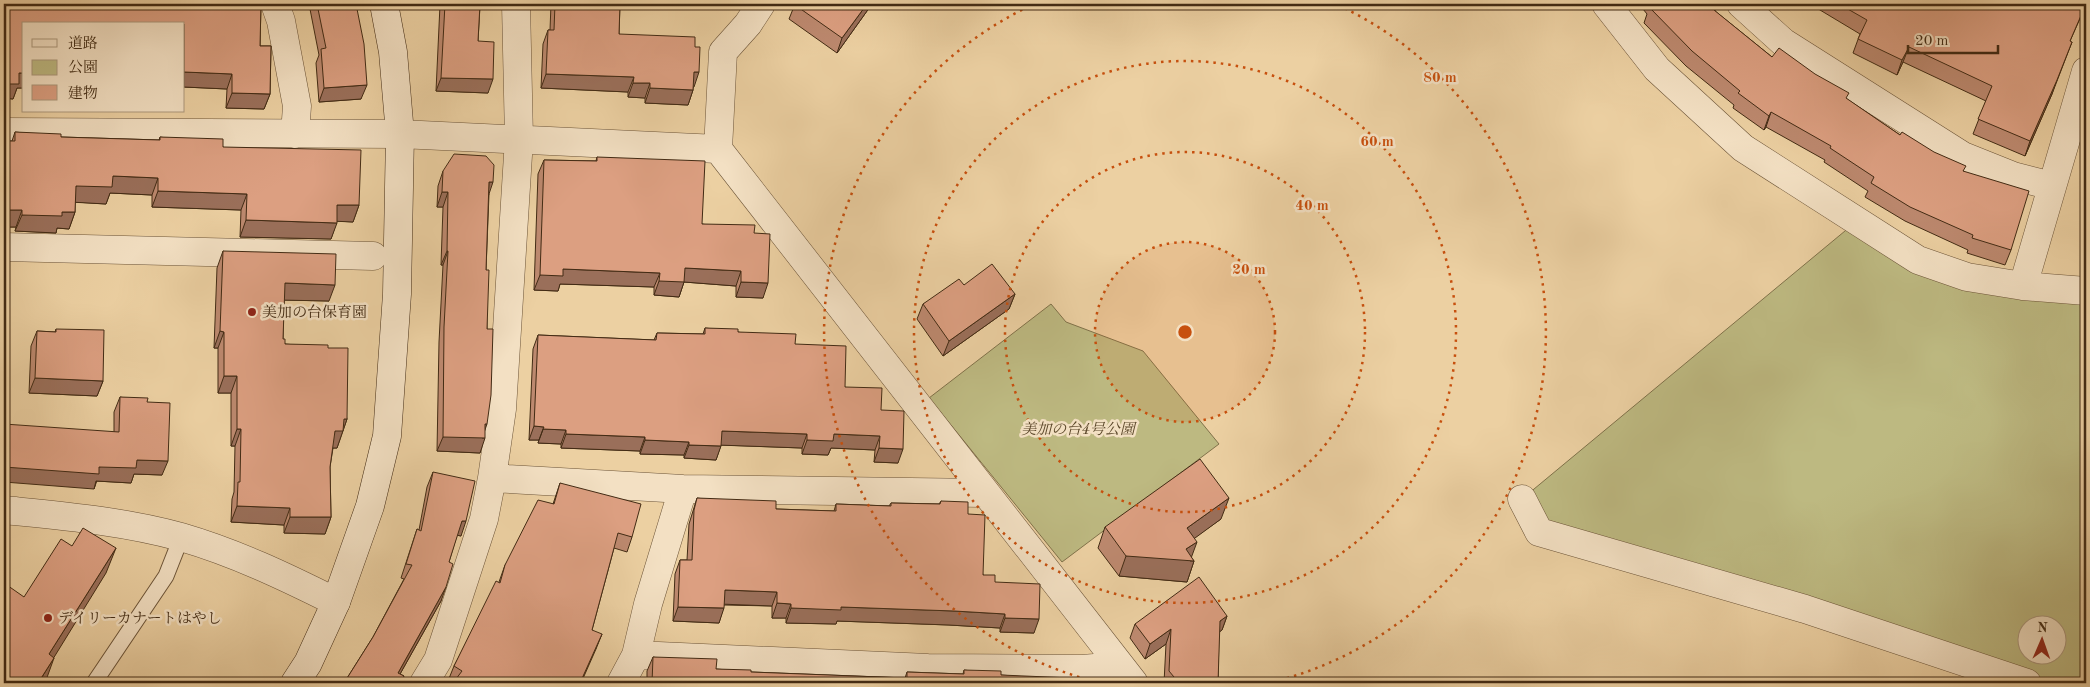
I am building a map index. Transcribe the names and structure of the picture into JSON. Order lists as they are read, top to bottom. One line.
{"parks":["美加の台4号公園"],"places":["美加の台保育園","デイリーカナートはやし"],"legend":["道路","公園","建物"],"scale_bar":"20 m","north":"top","rings":["80 m","60 m","40 m","20 m"]}
